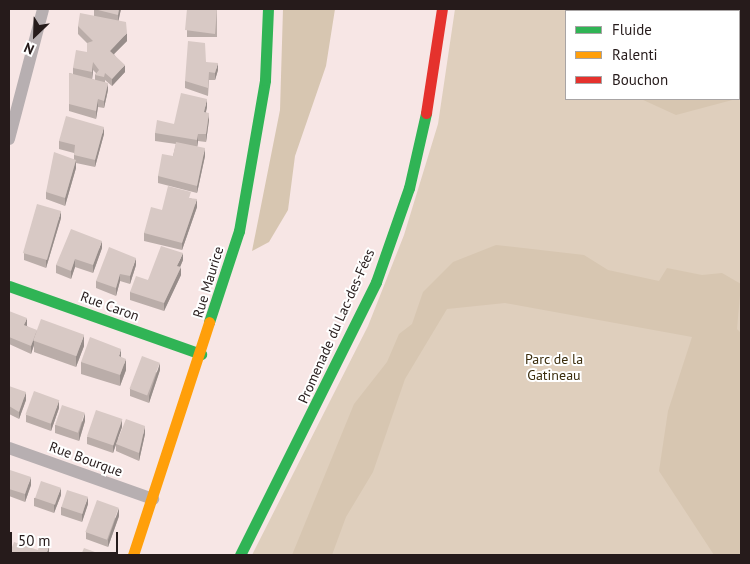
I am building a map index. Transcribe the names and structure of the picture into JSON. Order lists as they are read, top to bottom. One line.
{"streets":{"street":["Rue Maurice","Rue Caron","Promenade du Lac-des-Fées","Rue Bourque"]},"crossings":[["Rue Maurice","Rue Caron"],["Rue Maurice","Rue Bourque"]],"parks":["Parc de la Gatineau"],"legend":["Fluide","Ralenti","Bouchon"],"scale_bar":"50 m","north":"bottom left"}
